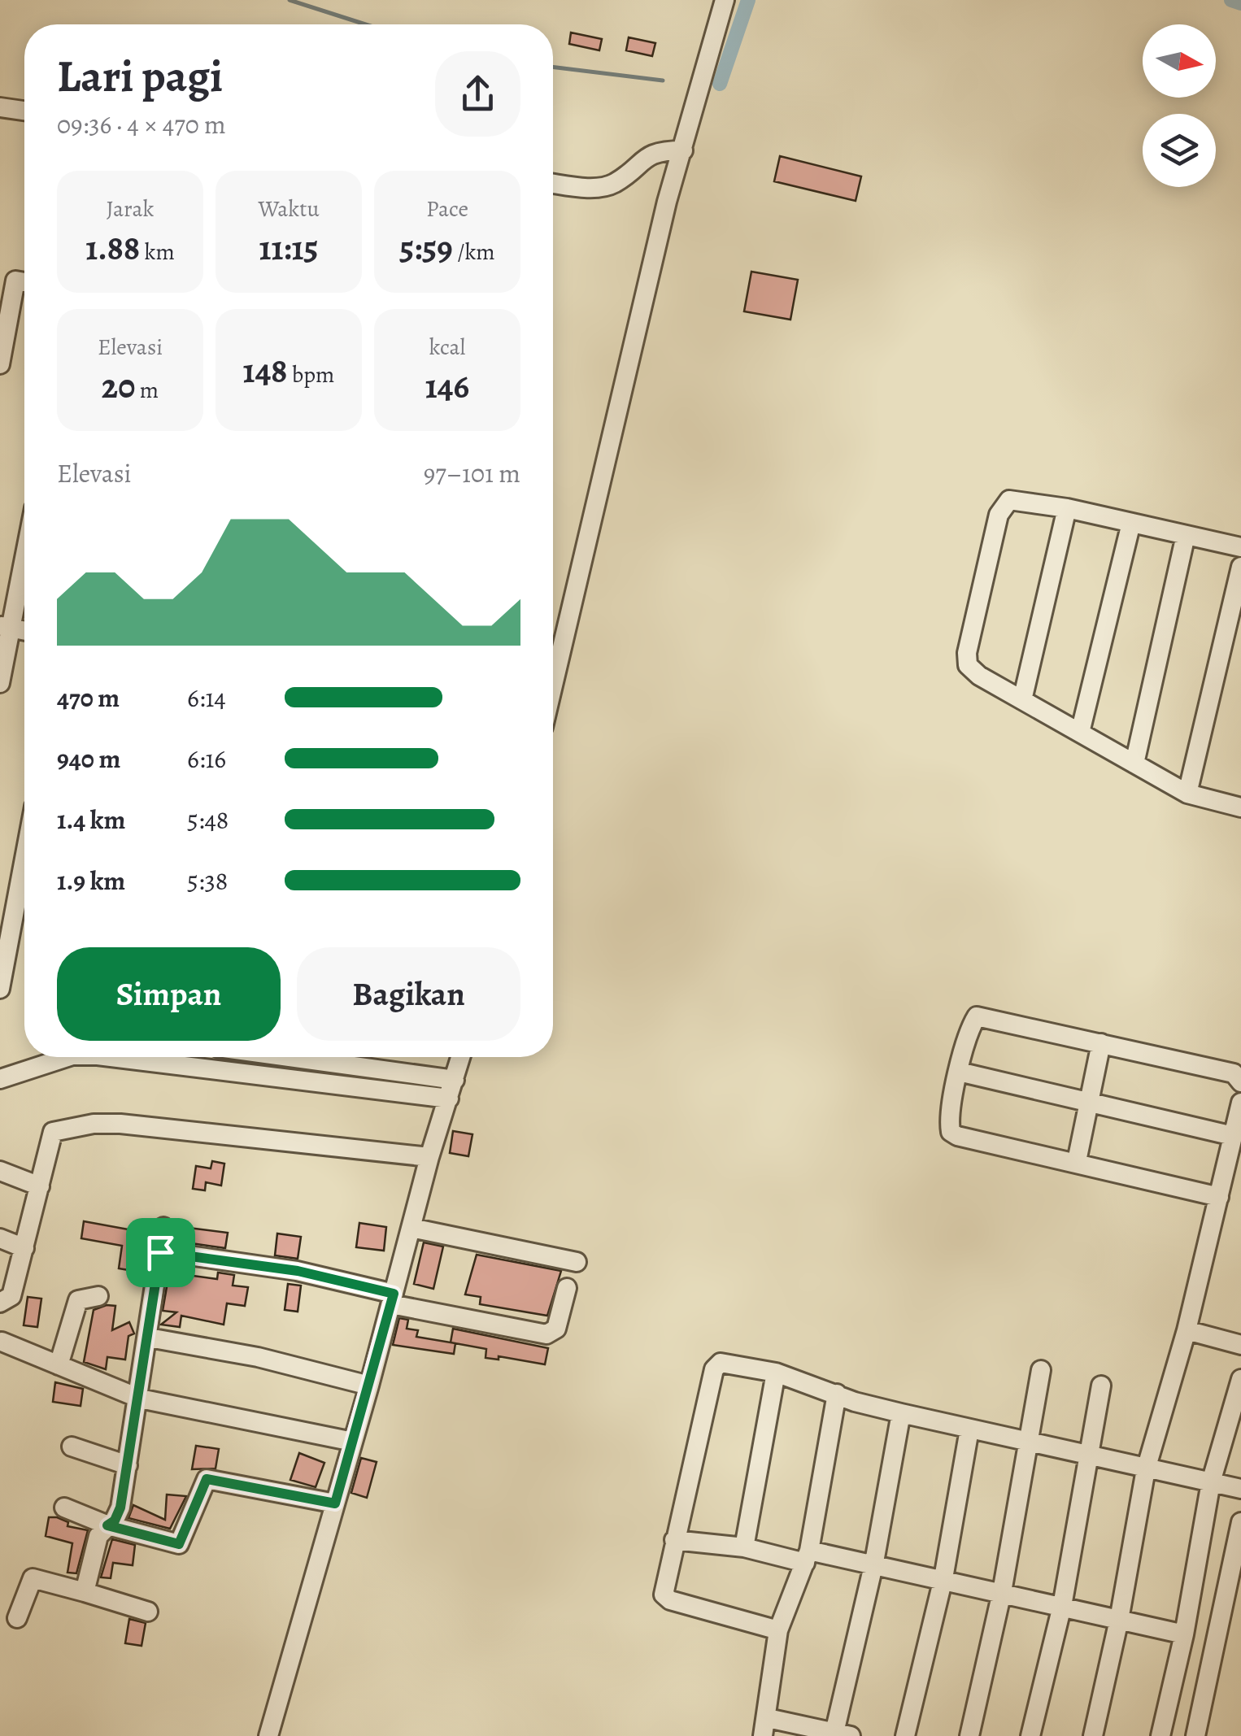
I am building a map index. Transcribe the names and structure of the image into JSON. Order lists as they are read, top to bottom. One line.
{"north":"right","page":{"heading":["Lari pagi","09:36 · 4 × 470 m"],"stats":[["Jarak","1.88 km"],["Waktu","11:15"],["Pace","5:59 /km"],["Elevasi","20 m"],["148 bpm"],["kcal","146"]],"chart":["Elevasi","97–101 m"],"list":[{"name":"470 m","note":"6:14"},{"name":"940 m","note":"6:16"},{"name":"1.4 km","note":"5:48"},{"name":"1.9 km","note":"5:38"}],"buttons":["Simpan","Bagikan"]}}
